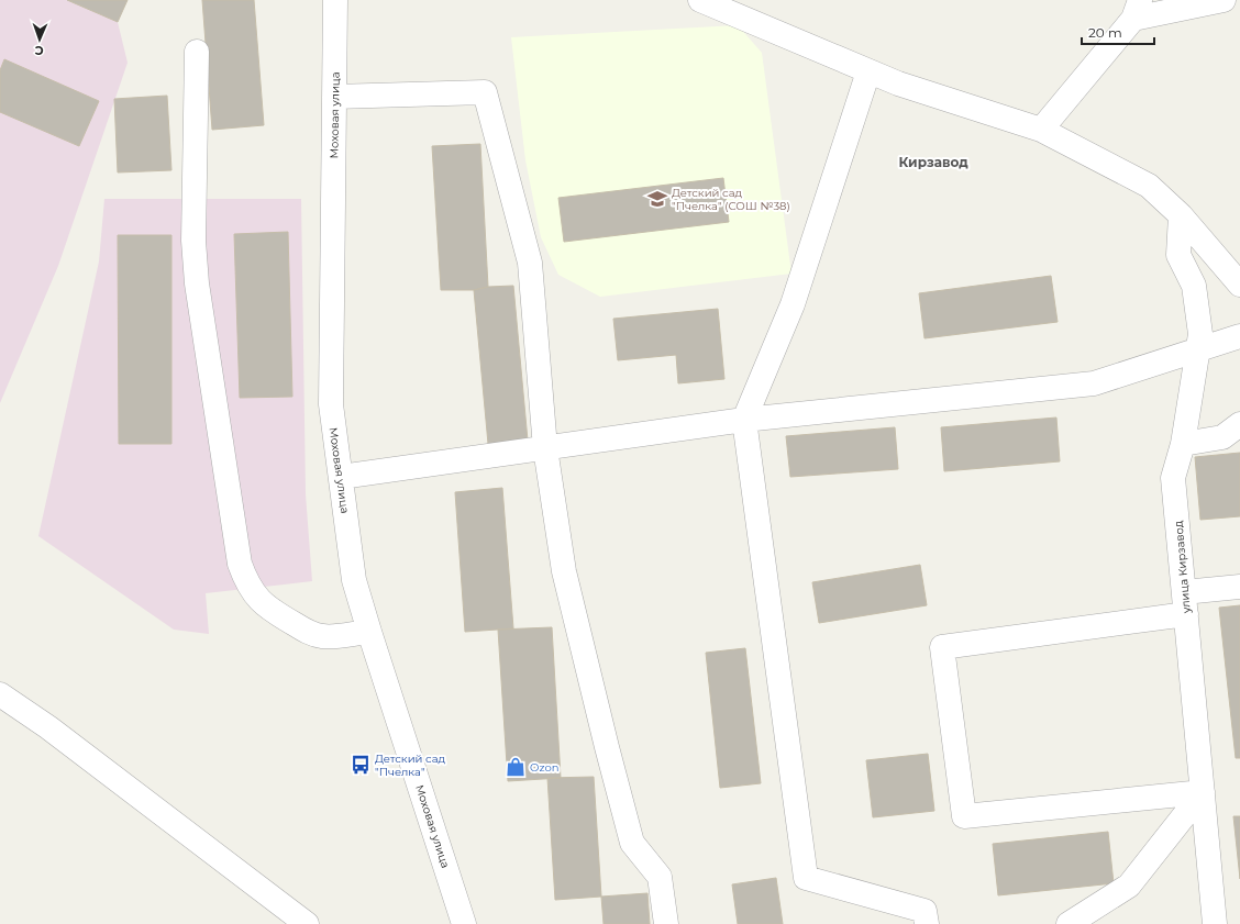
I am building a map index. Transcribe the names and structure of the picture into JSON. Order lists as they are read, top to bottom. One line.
{"streets":{"street":["Моховая улица","улица Кирзавод"]},"districts":["Кирзавод"],"places":{"school or university":["Детский сад \"Пчелка\" (СОШ №38)"],"bus stop":["Детский сад \"Пчелка\""],"shop":["Ozon"]},"scale_bar":"20 m","north":"bottom"}
